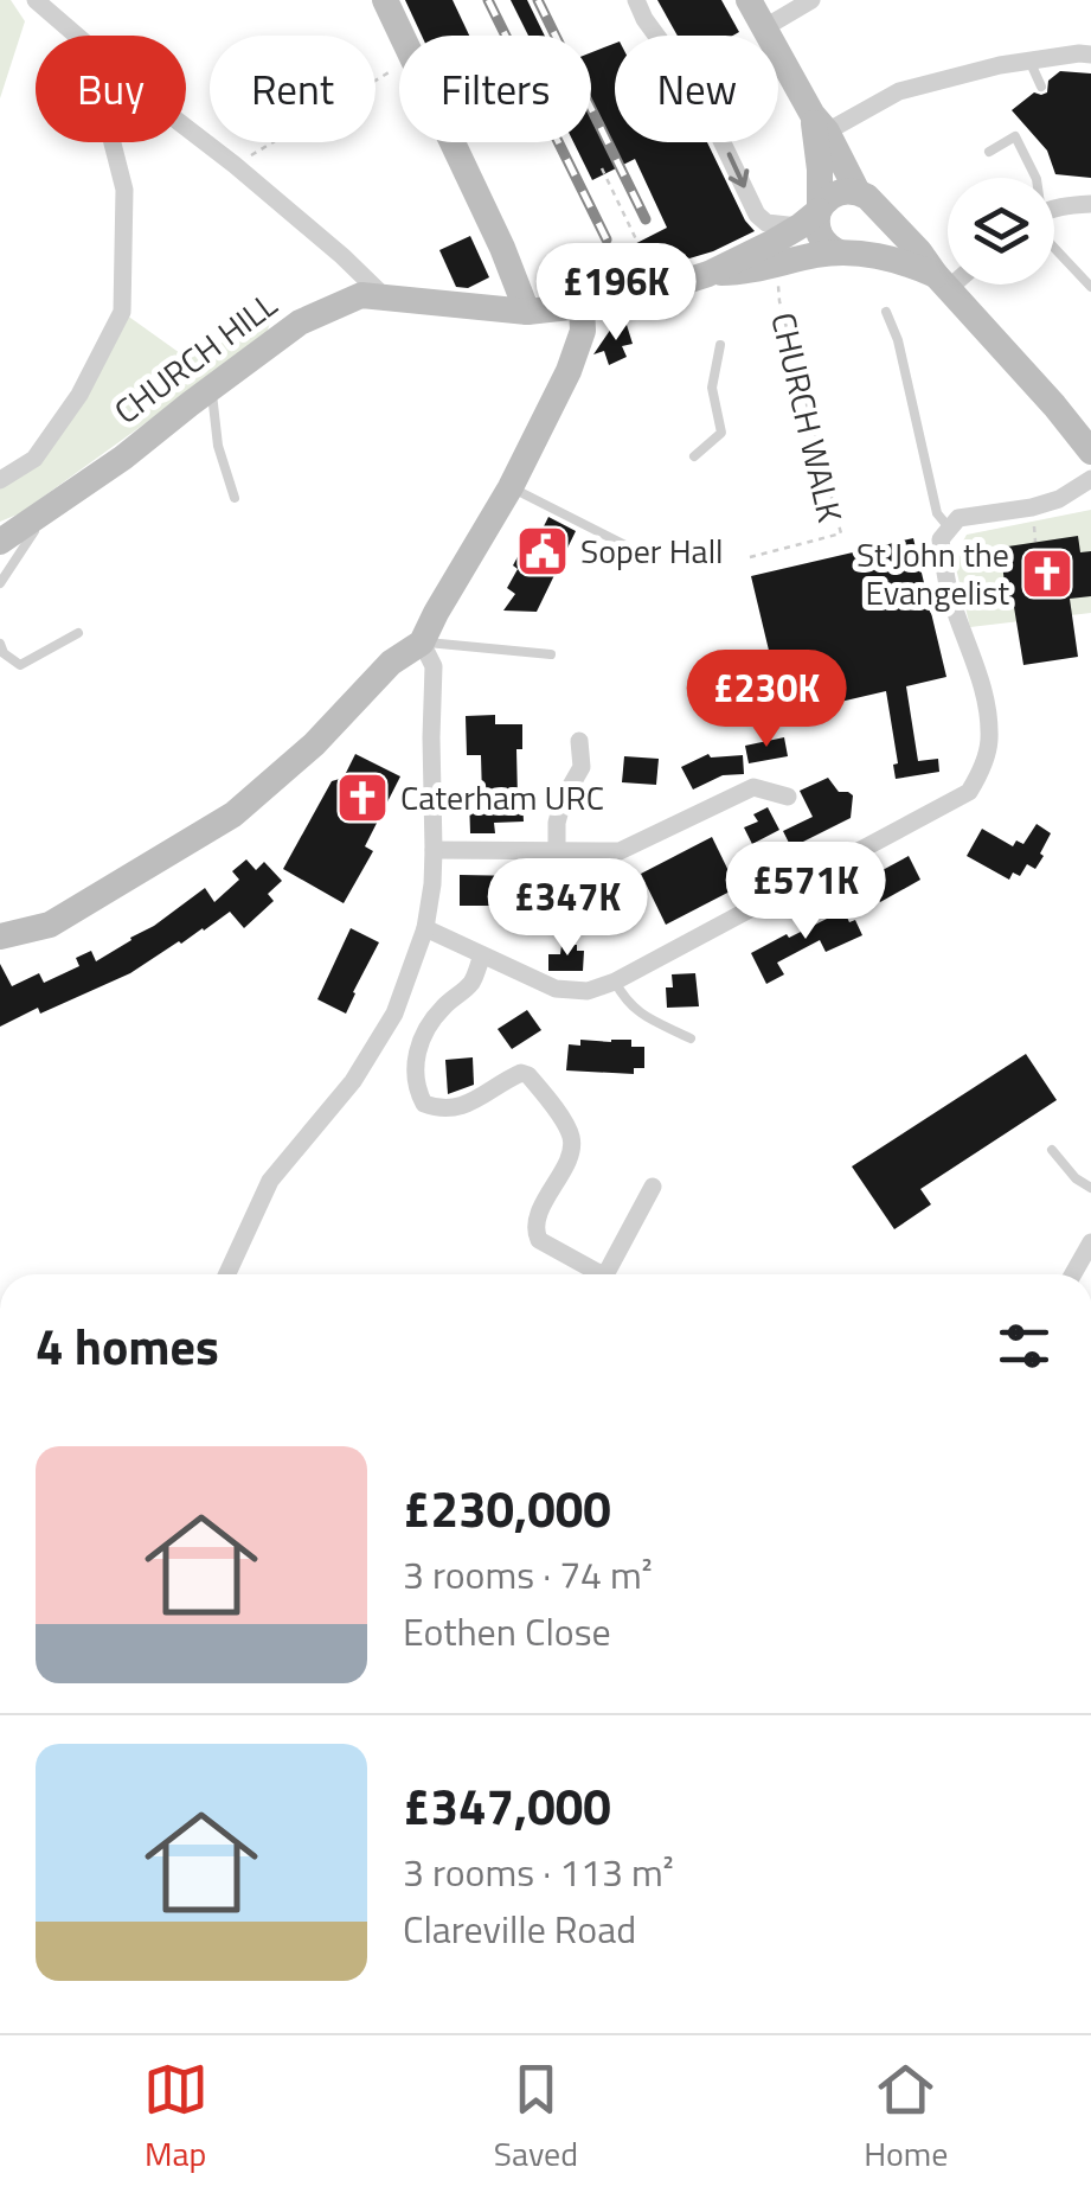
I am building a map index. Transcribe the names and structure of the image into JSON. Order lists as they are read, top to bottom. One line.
{"streets":{"main road":["CHURCH HILL"],"path":["CHURCH WALK"]},"places":{"public building":["Soper Hall"],"church":["St John the Evangelist","Caterham URC"]},"page":{"chip":["Buy","Rent","Filters","New"],"price":["£196K","£230K","£571K","£347K"],"heading":"4 homes","list":[{"name":"£230,000","note":"3 rooms · 74 m² · Eothen Close"},{"name":"£347,000","note":"3 rooms · 113 m² · Clareville Road"}],"tabs":["Map","Saved","Home"]}}
